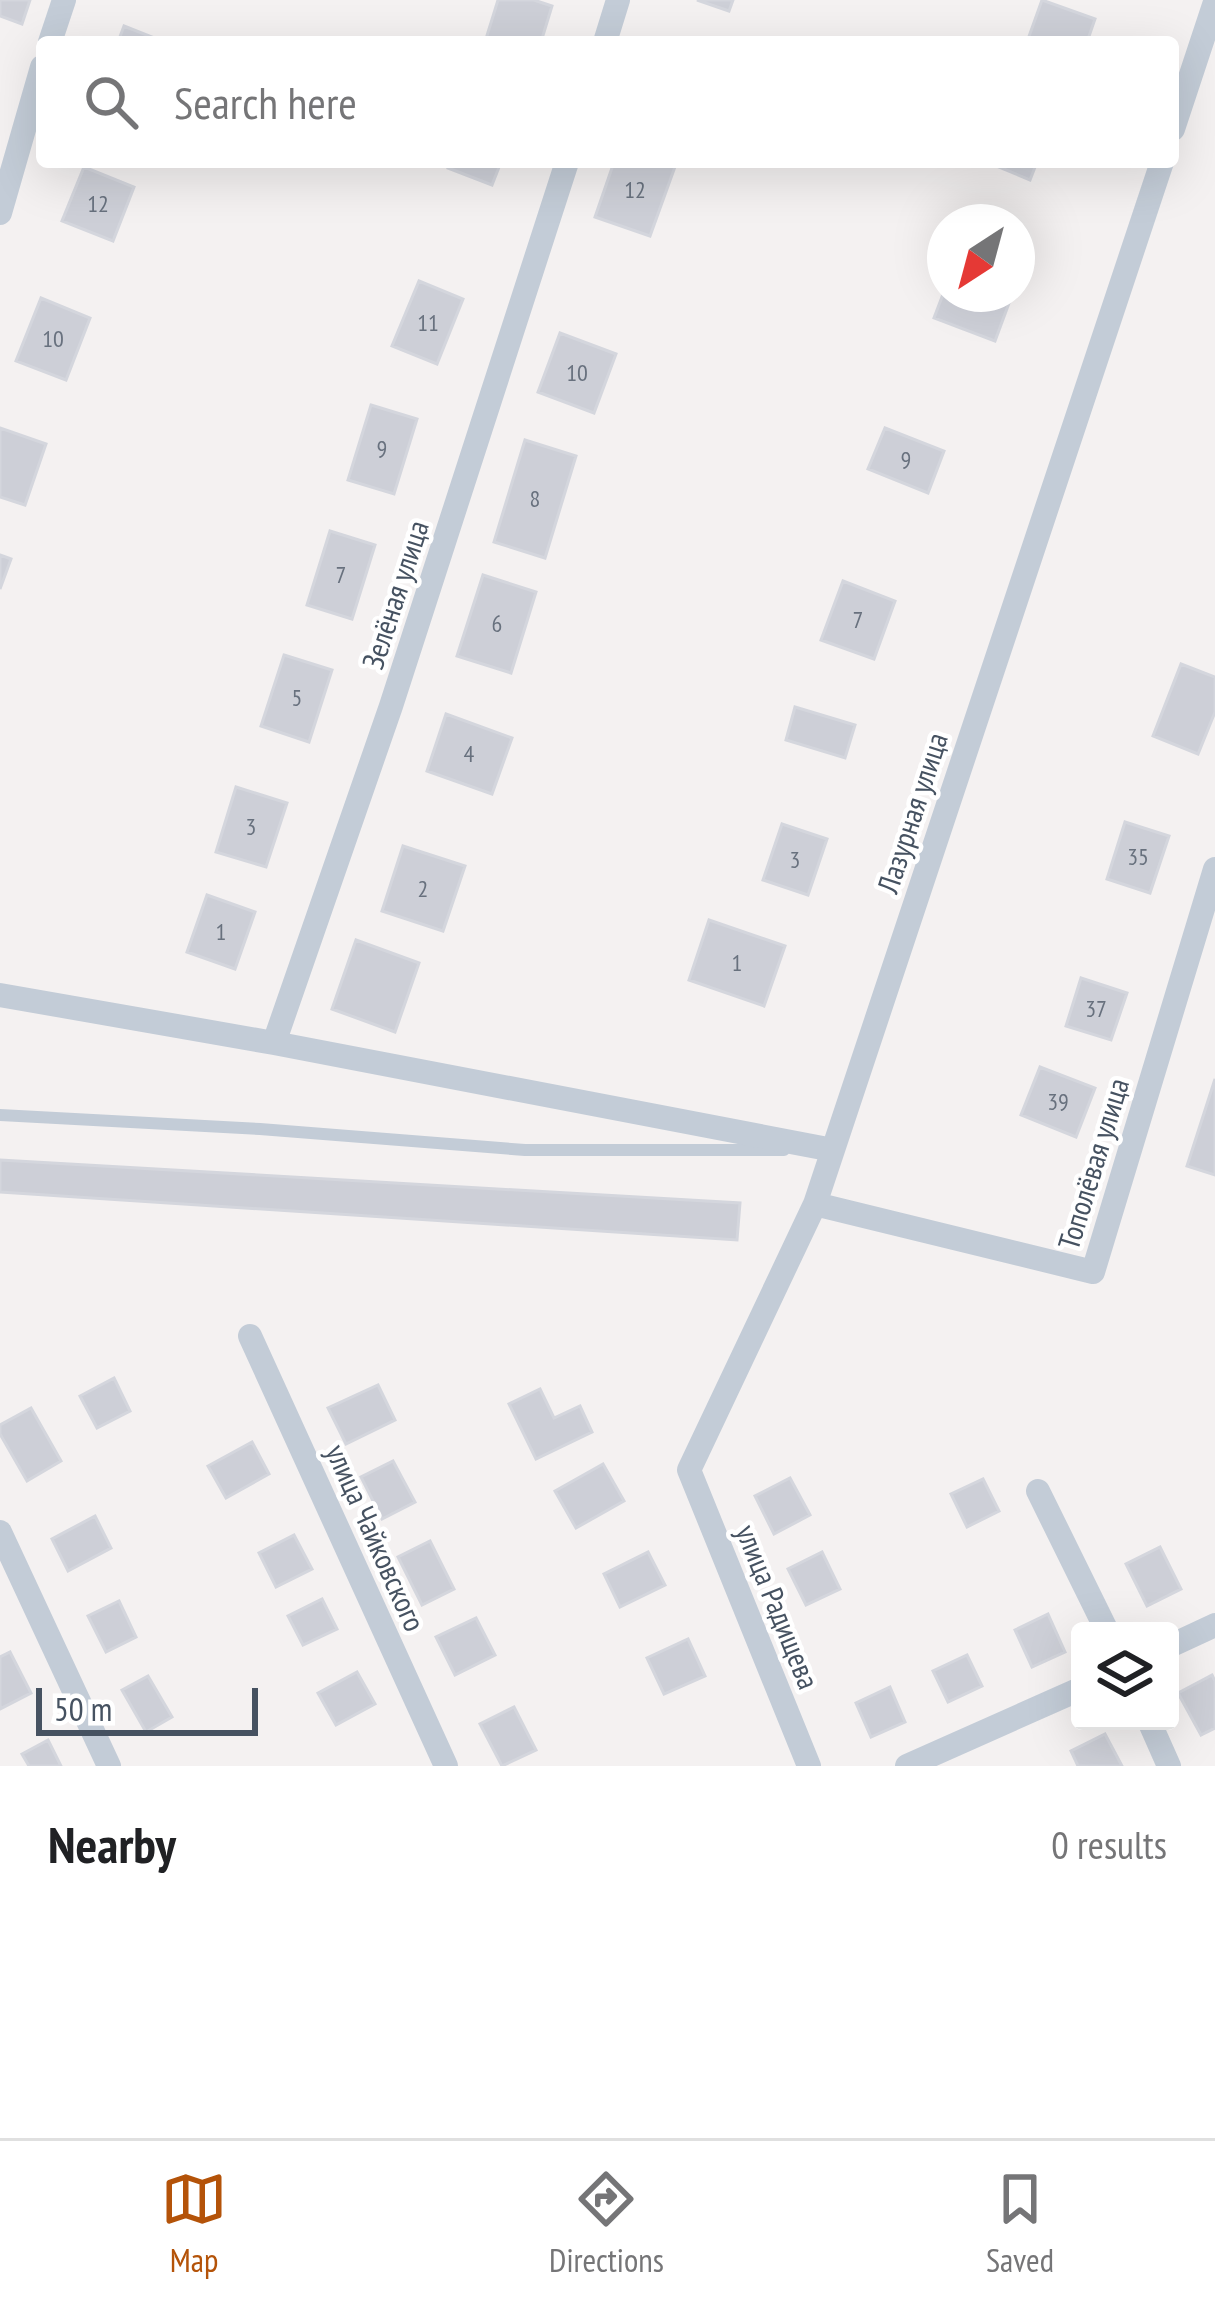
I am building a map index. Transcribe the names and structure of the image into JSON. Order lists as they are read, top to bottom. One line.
{"streets":{"street":["Зелёная улица","Лазурная улица","Тополёвая улица","улица Чайковского","улица Радищева"]},"crossings":[["Лазурная улица","Тополёвая улица"],["Лазурная улица","улица Радищева"]],"house_numbers":["12","12","11","10","10","9","9","8","7","7","6","5","4","3","35","3","2","1","1","37","39"],"scale_bar":"50 m","north":"bottom left","page":{"search":"Search here","scale":"50 m","heading":["Nearby","0 results"],"nav":["Map","Directions","Saved"]}}
